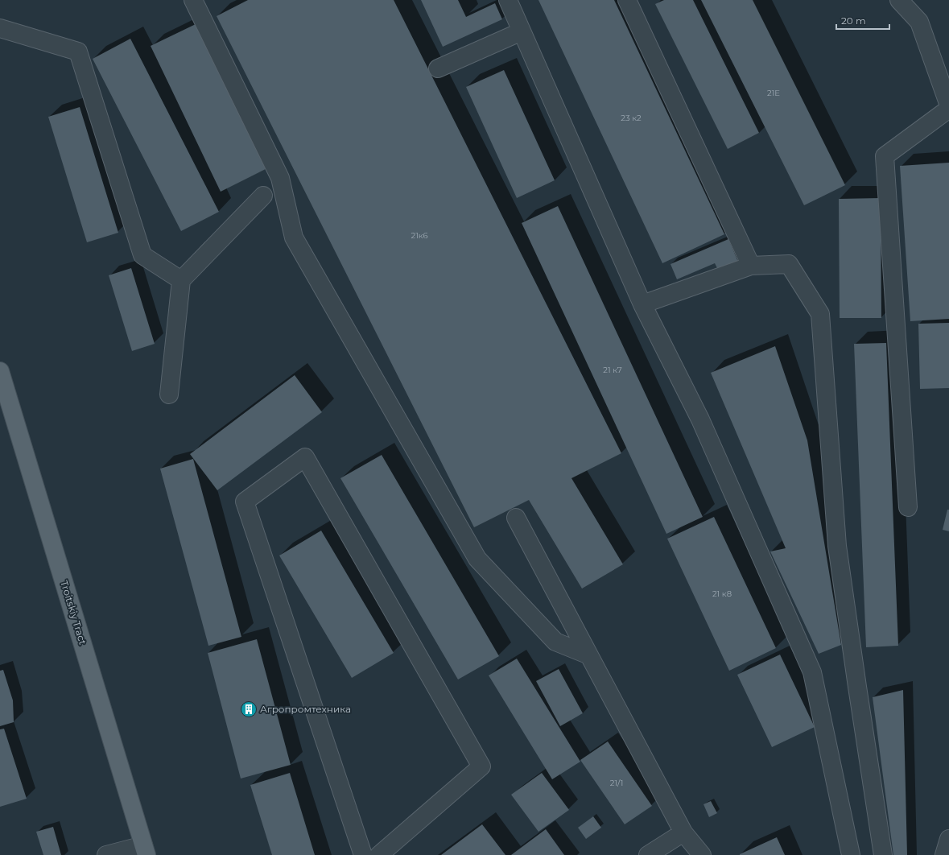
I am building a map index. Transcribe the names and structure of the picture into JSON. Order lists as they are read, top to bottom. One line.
{"streets":{"main road":["Troitskiy Tract"]},"places":{"building":["Агропромтехника"]},"house_numbers":["21Е","23 к2","21к6","21 к7","21 к8","21/1"],"scale_bar":"20 m"}
